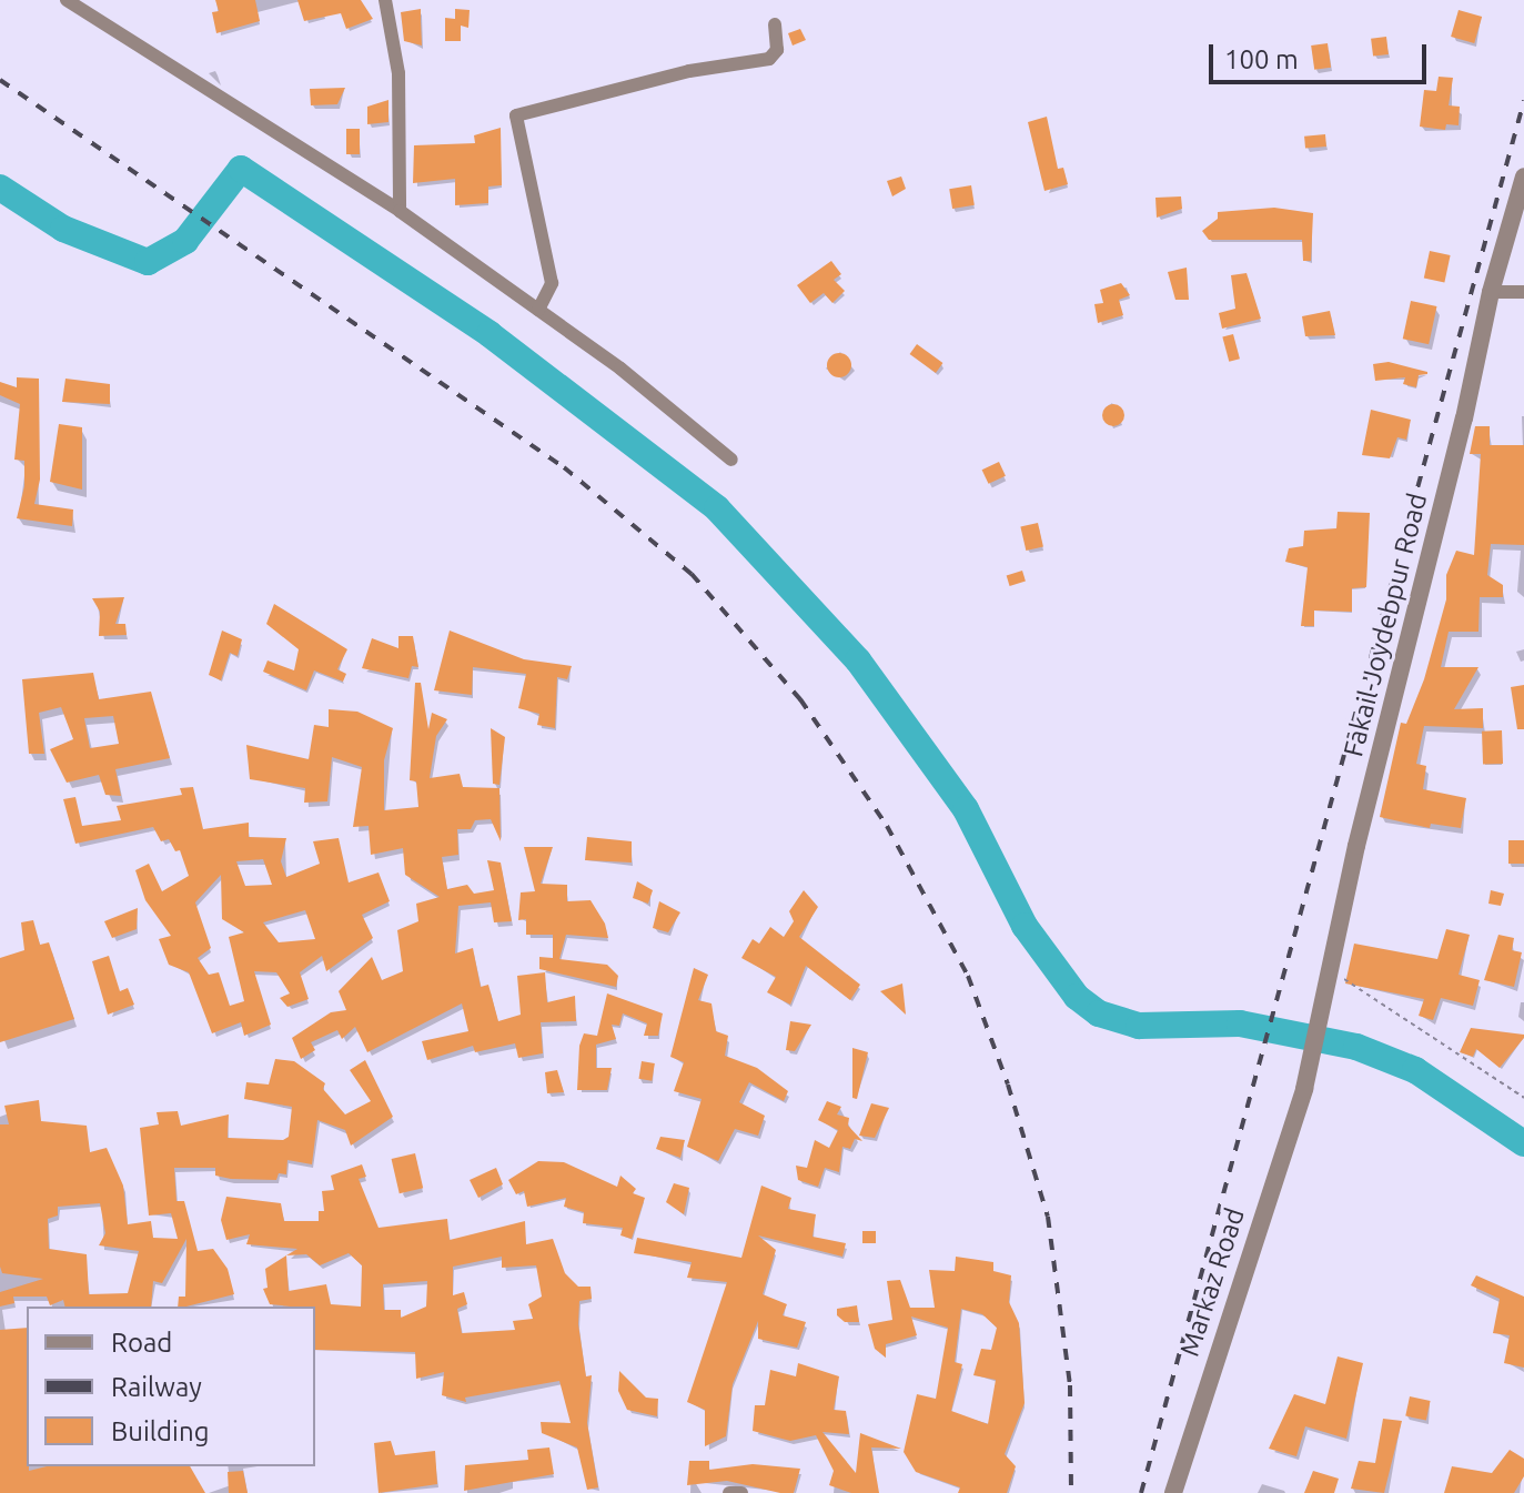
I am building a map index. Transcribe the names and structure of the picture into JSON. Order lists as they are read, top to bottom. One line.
{"streets":{"street":["Fakail-Joydebpur Road","Markaz Road"]},"crossings":[["Fakail-Joydebpur Road","Markaz Road"]],"legend":["Road","Railway","Building"],"scale_bar":"100 m"}
